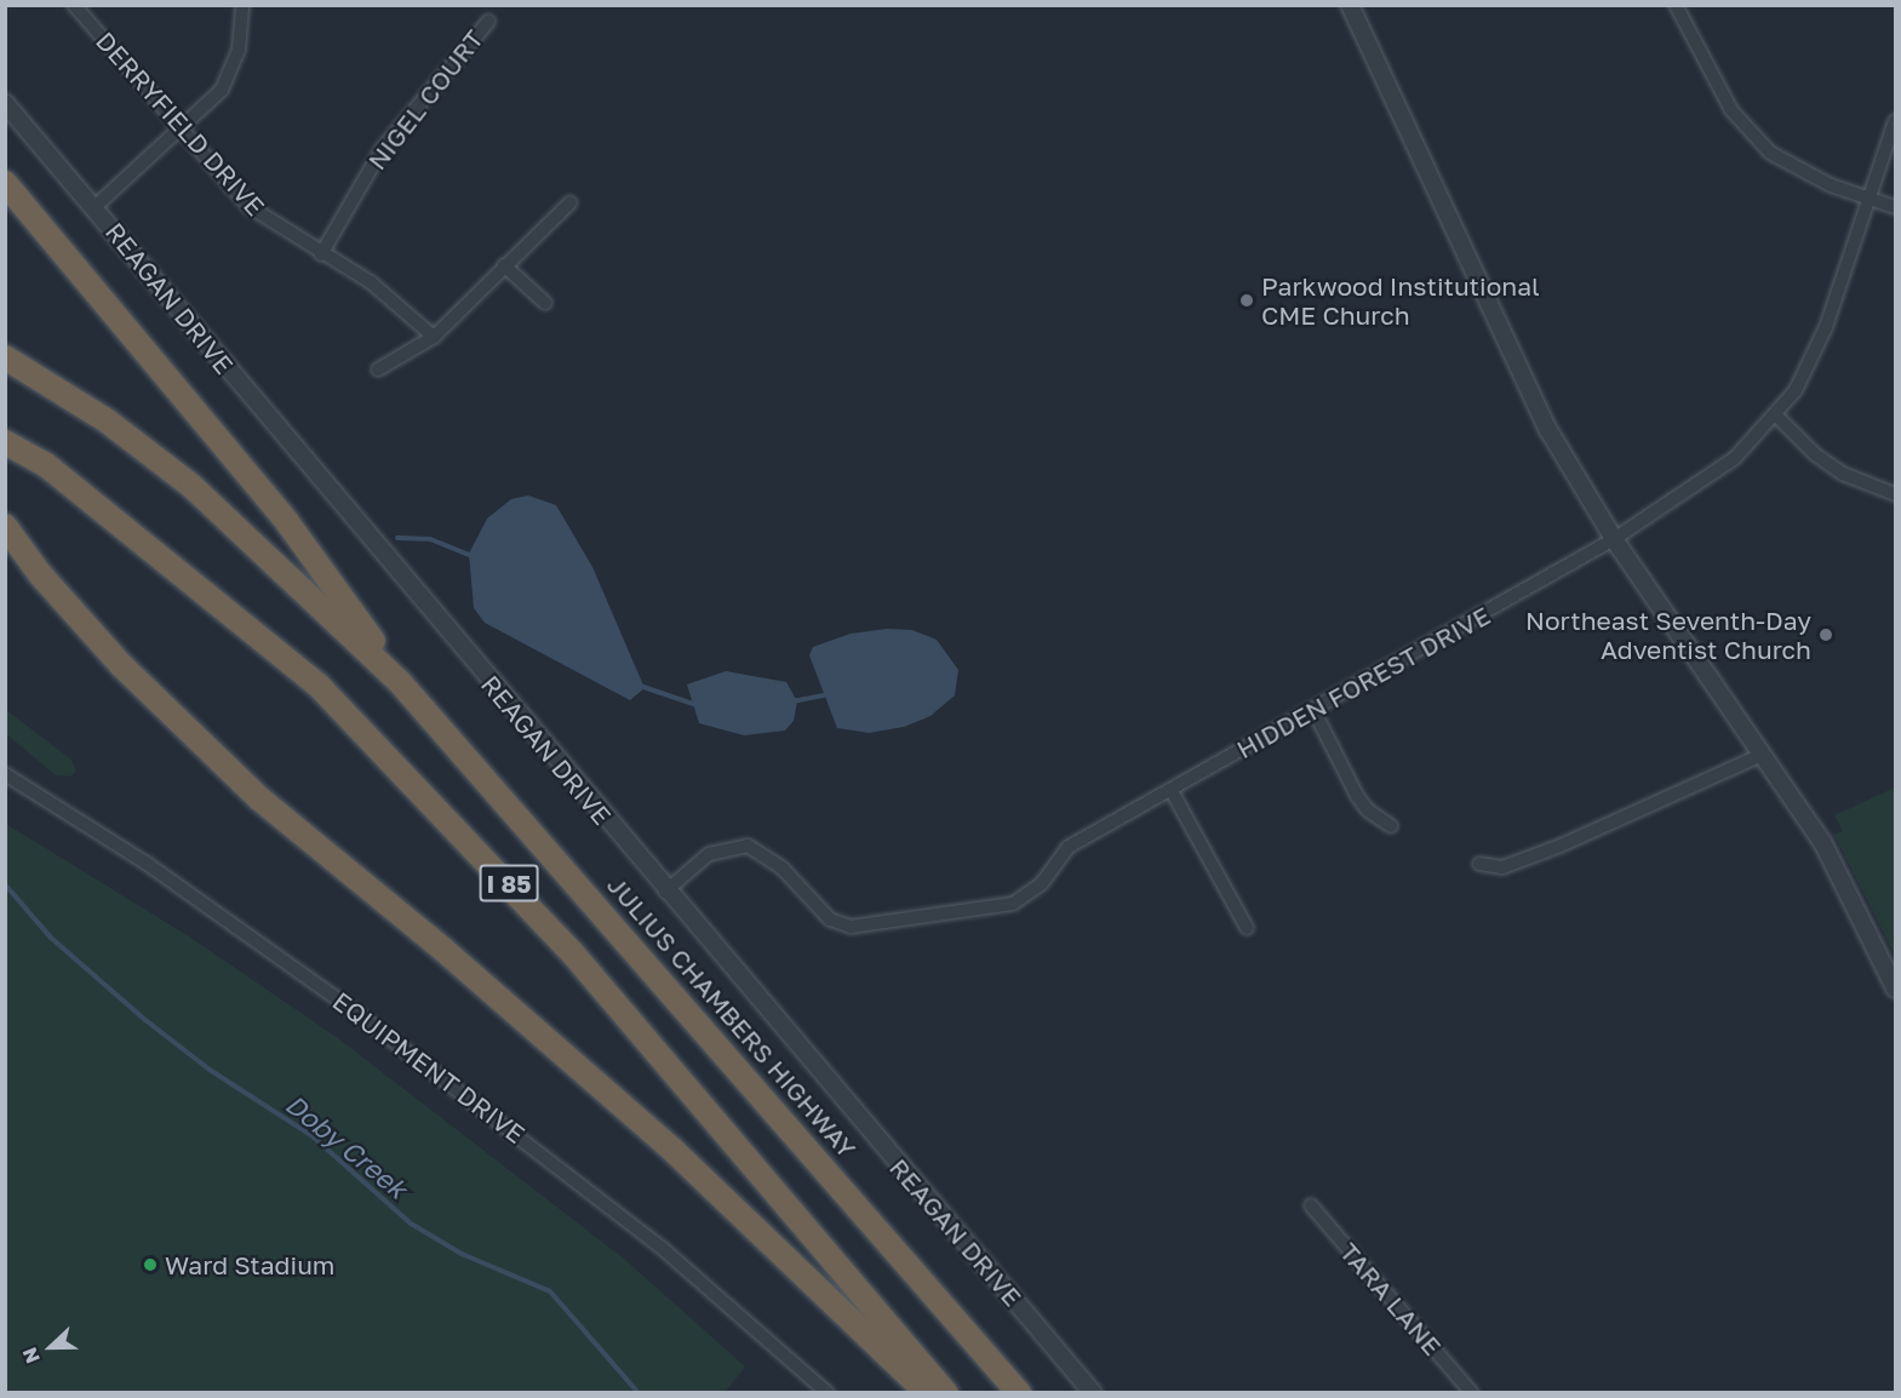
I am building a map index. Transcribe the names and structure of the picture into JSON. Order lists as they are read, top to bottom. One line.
{"streets":{"highway":["I 85","JULIUS CHAMBERS HIGHWAY"],"street":["NIGEL COURT","DERRYFIELD DRIVE","REAGAN DRIVE","HIDDEN FOREST DRIVE","EQUIPMENT DRIVE","TARA LANE"]},"crossings":[["NIGEL COURT","DERRYFIELD DRIVE"],["REAGAN DRIVE","HIDDEN FOREST DRIVE"],["I 85","JULIUS CHAMBERS HIGHWAY"]],"water":["Doby Creek"],"places":["Parkwood Institutional CME Church","Northeast Seventh-Day Adventist Church","Ward Stadium"],"north":"left"}
